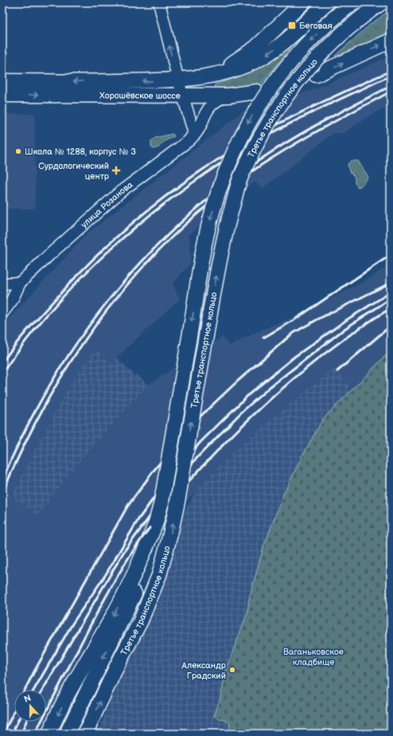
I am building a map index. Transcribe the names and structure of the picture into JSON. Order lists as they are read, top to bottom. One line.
{"streets":{"main road":["Хорошёвское шоссе","Третье транспортное кольцо"],"street":["улица Розанова"]},"parks":["Ваганьковское кладбище"],"places":{"transit":["Беговая"],"other":["Школа № 1288, корпус № 3","Александр Градский"],"health":["Сурдологический центр"]},"north":"top"}
